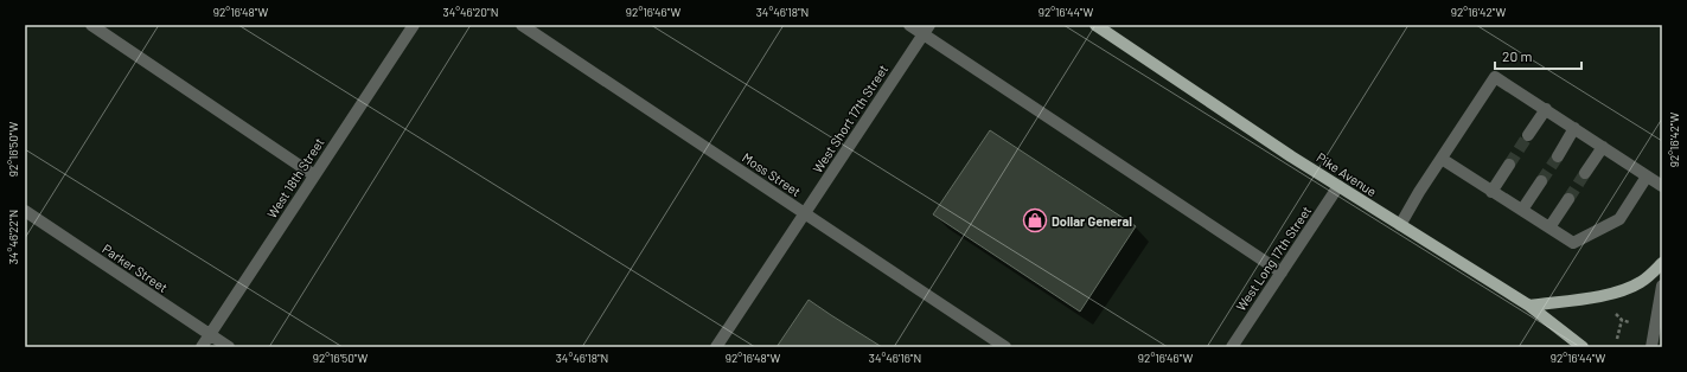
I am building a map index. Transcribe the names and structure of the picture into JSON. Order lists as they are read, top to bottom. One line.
{"streets":{"main road":["Pike Avenue"],"street":["West Short 17th Street","Moss Street","West 18th Street","West Long 17th Street","Parker Street"]},"crossings":[["West Short 17th Street","Moss Street"],["Pike Avenue","West Long 17th Street"],["West 18th Street","Parker Street"]],"places":{"shop":["Dollar General"]},"scale_bar":"20 m","coordinates":["92°16'48\"W","34°46'20\"N","92°16'46\"W","34°46'18\"N","92°16'44\"W","92°16'42\"W","92°16'50\"W","34°46'22\"N","34°46'16\"N"]}
